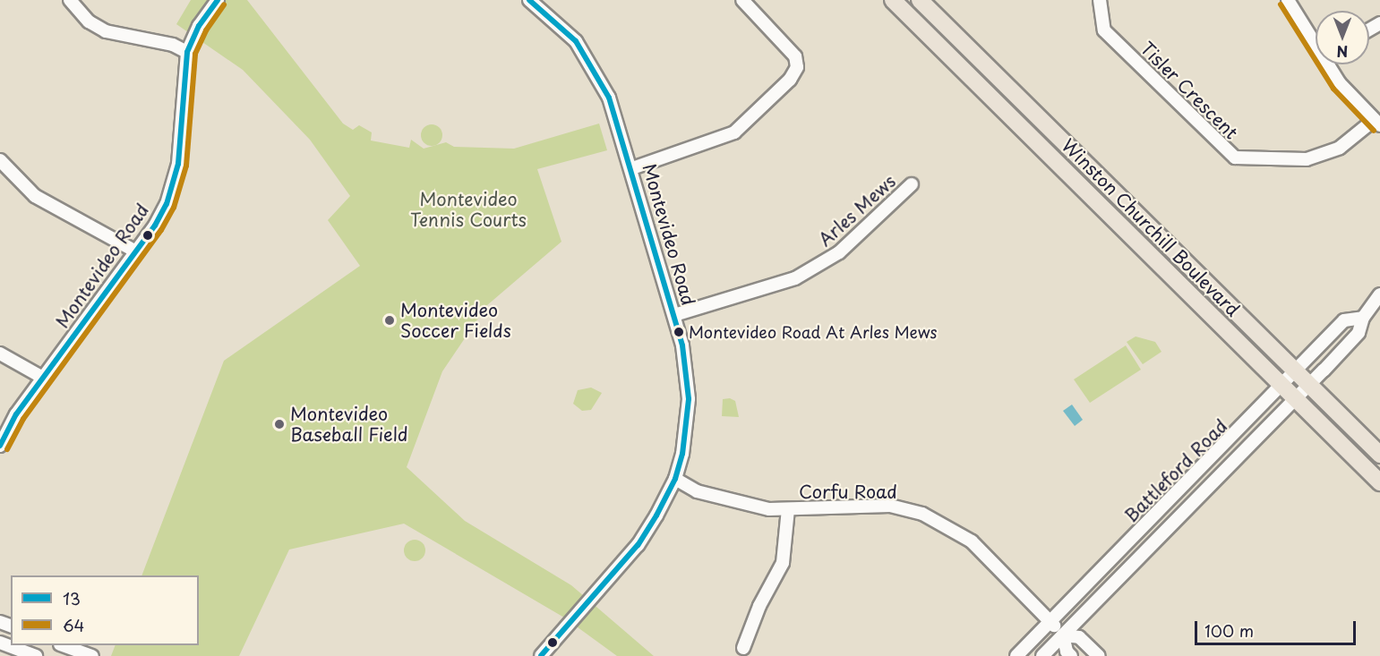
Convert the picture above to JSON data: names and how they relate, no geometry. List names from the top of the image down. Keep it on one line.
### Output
{"streets":{"main road":["Winston Churchill Boulevard"],"street":["Tisler Crescent","Arles Mews","Montevideo Road","Battleford Road","Corfu Road"]},"crossings":[["Arles Mews","Montevideo Road"],["Winston Churchill Boulevard","Battleford Road"],["Montevideo Road","Corfu Road"],["Battleford Road","Corfu Road"]],"parks":["Montevideo Tennis Courts"],"places":["Montevideo Soccer Fields","Montevideo Road At Arles Mews","Montevideo Baseball Field"],"lines":["transit line 13","transit line 64"],"legend":["13","64"],"scale_bar":"100 m","north":"bottom"}
